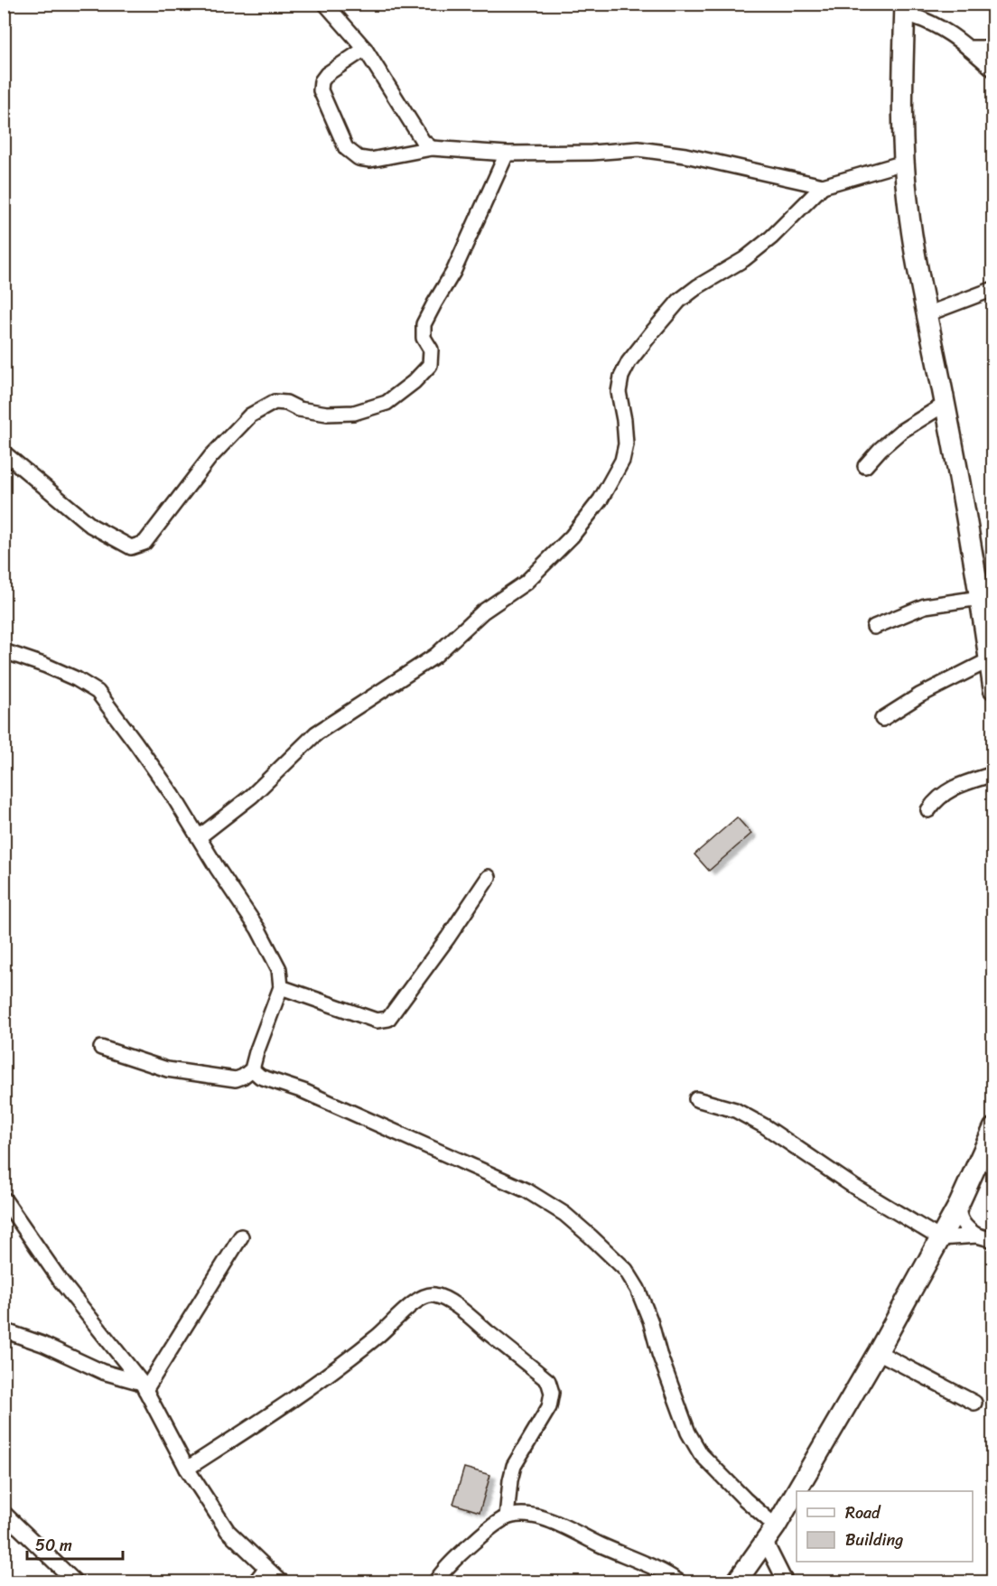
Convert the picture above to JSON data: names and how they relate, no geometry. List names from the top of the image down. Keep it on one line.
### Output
{"legend":["Road","Building"],"scale_bar":"50 m"}
